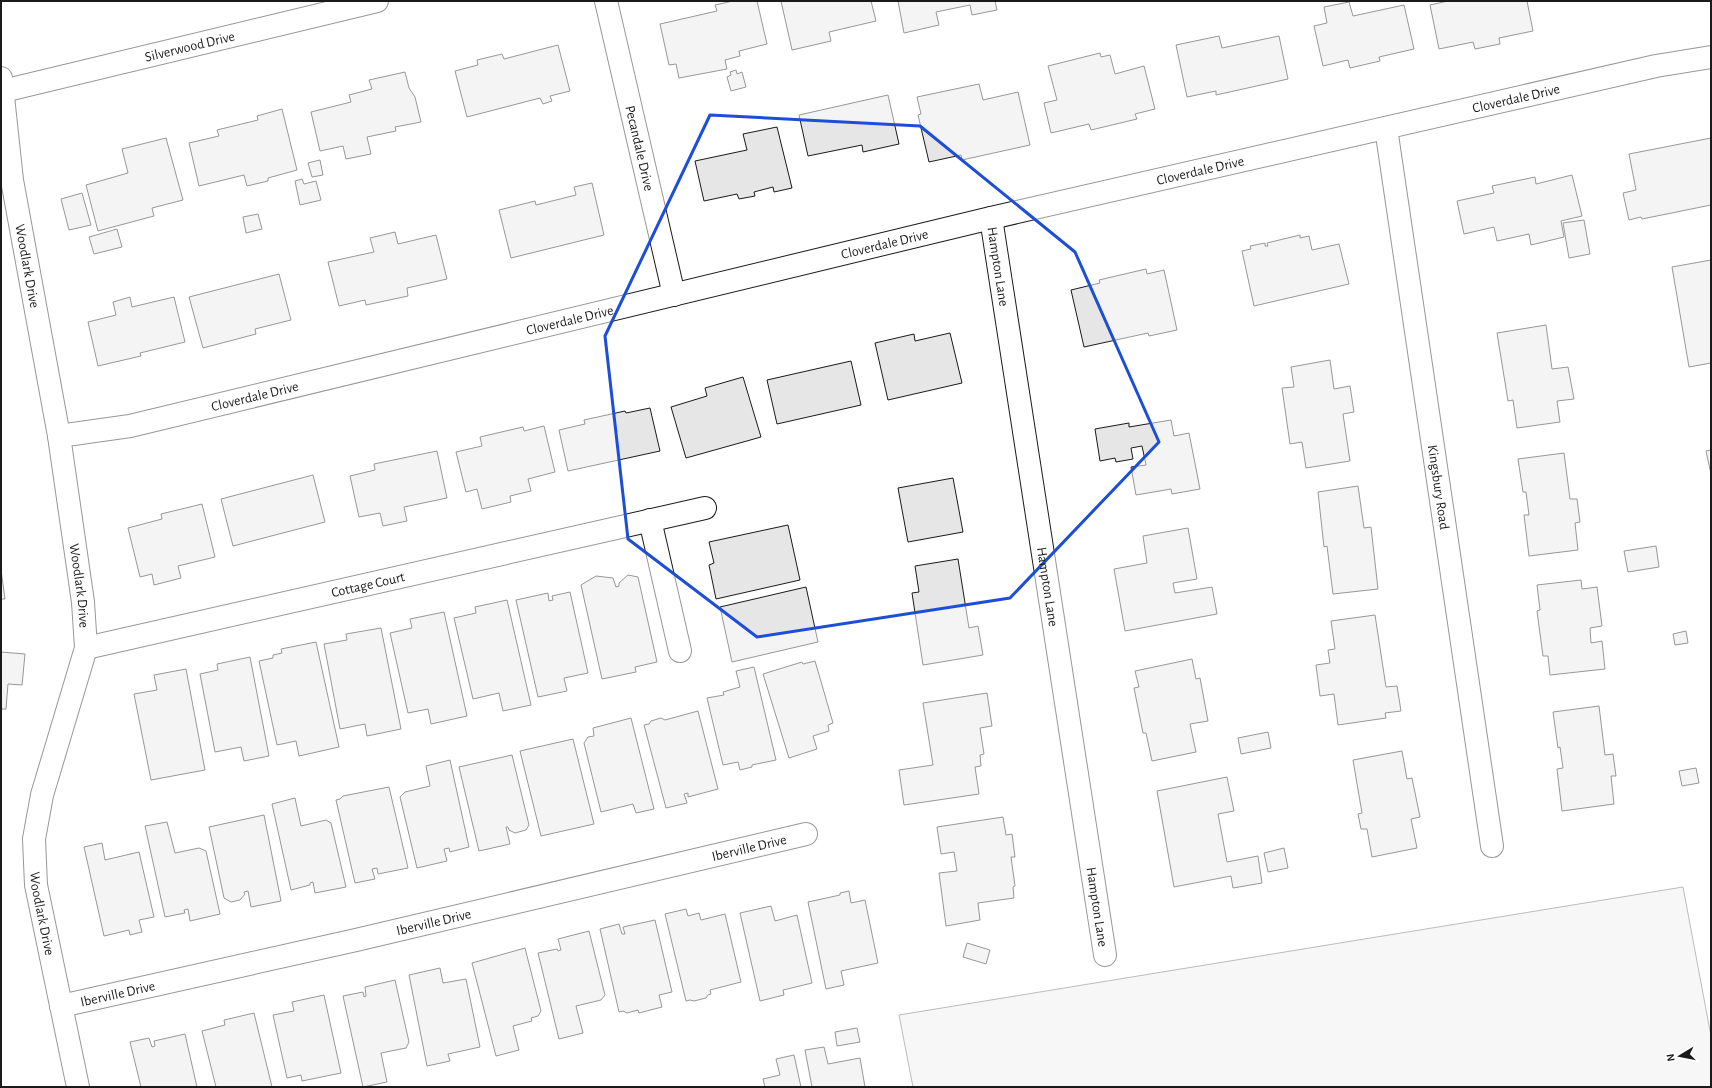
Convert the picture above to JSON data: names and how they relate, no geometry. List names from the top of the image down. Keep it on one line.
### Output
{"streets":{"street":["Silverwood Drive","Cloverdale Drive","Pecandale Drive","Woodlark Drive","Hampton Lane","Kingsbury Road","Cottage Court","Iberville Drive"]},"crossings":[["Silverwood Drive","Woodlark Drive"],["Cloverdale Drive","Pecandale Drive"],["Cloverdale Drive","Woodlark Drive"],["Cloverdale Drive","Hampton Lane"],["Cloverdale Drive","Kingsbury Road"],["Woodlark Drive","Cottage Court"],["Woodlark Drive","Iberville Drive"]],"north":"left"}
